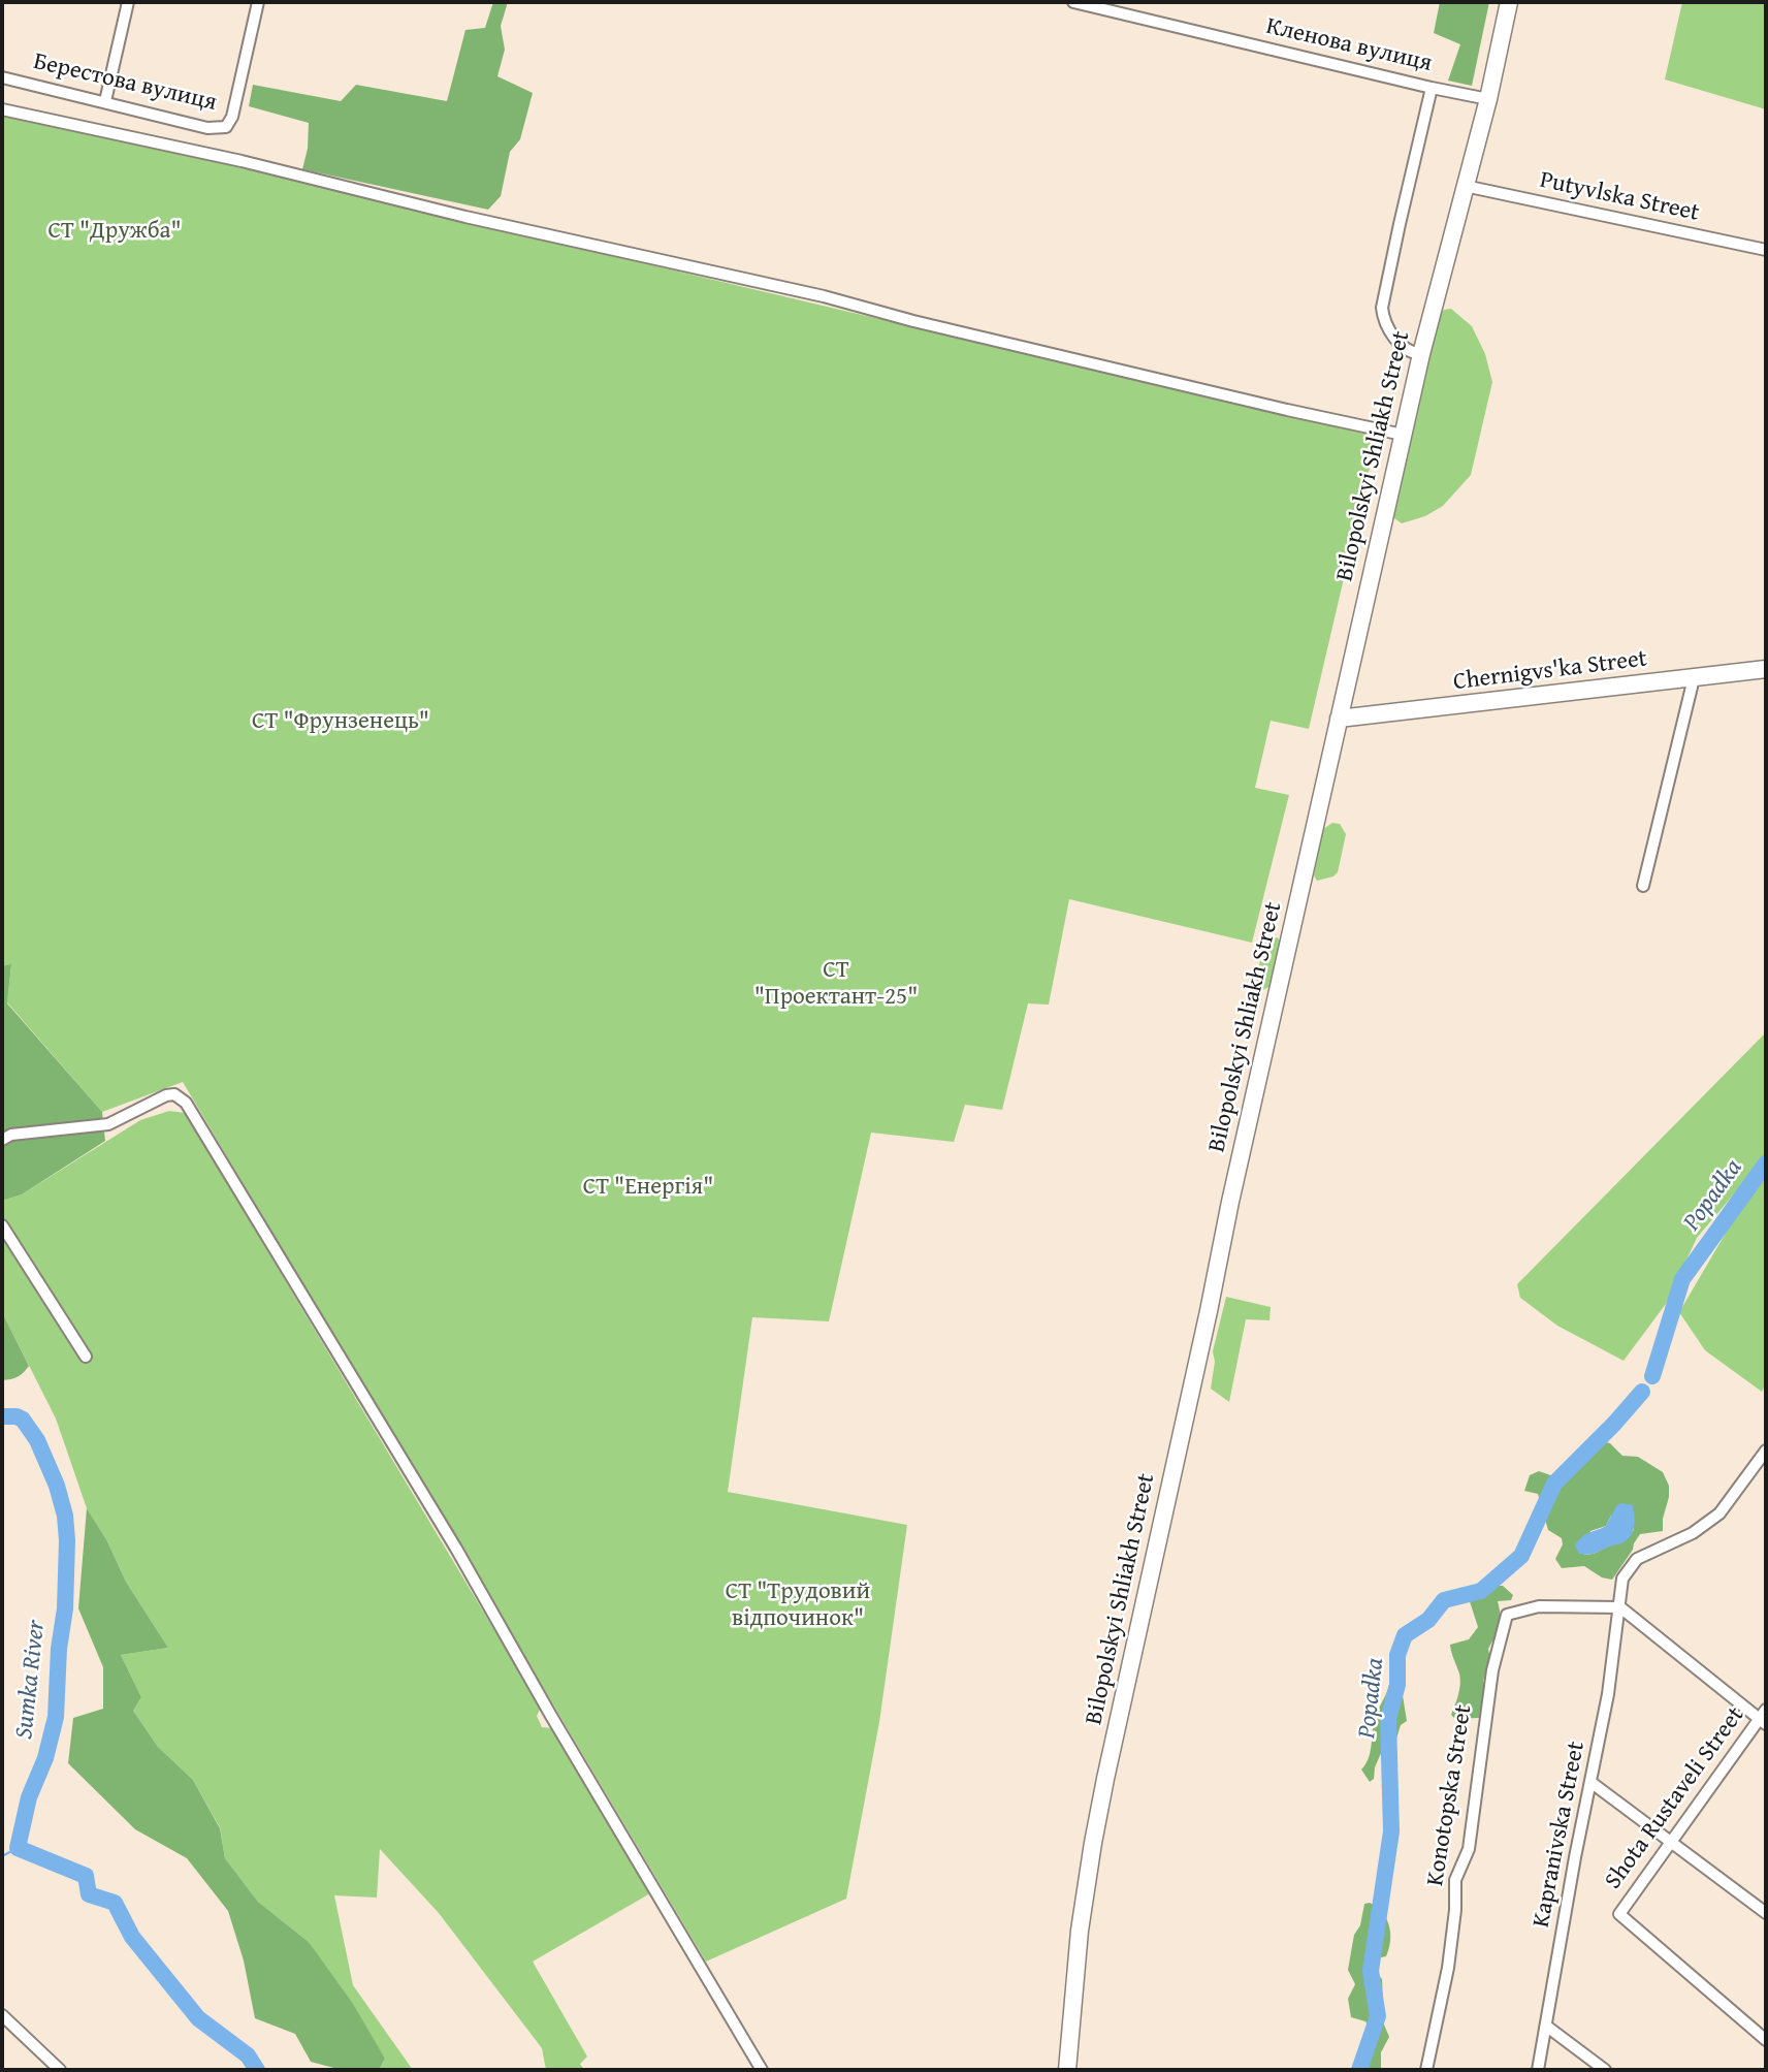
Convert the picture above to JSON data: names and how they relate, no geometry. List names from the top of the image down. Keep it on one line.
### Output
{"streets":{"main road":["Bilopolskyi Shliakh Street","Chernigvs'ka Street"],"street":["Кленова вулиця","Берестова вулиця","Putyvlska Street","Konotopska Street","Shota Rustaveli Street","Kapranivska Street"]},"crossings":[["Кленова вулиця","Bilopolskyi Shliakh Street"],["Putyvlska Street","Bilopolskyi Shliakh Street"],["Bilopolskyi Shliakh Street","Chernigvs'ka Street"],["Konotopska Street","Kapranivska Street"]],"water":["Popadka","Sumka River"],"parks":["СТ \"Дружба\"","СТ \"Фрунзенець\"","СТ \"Проектант-25\"","СТ \"Енергія\"","СТ \"Трудовий відпочинок\""]}
